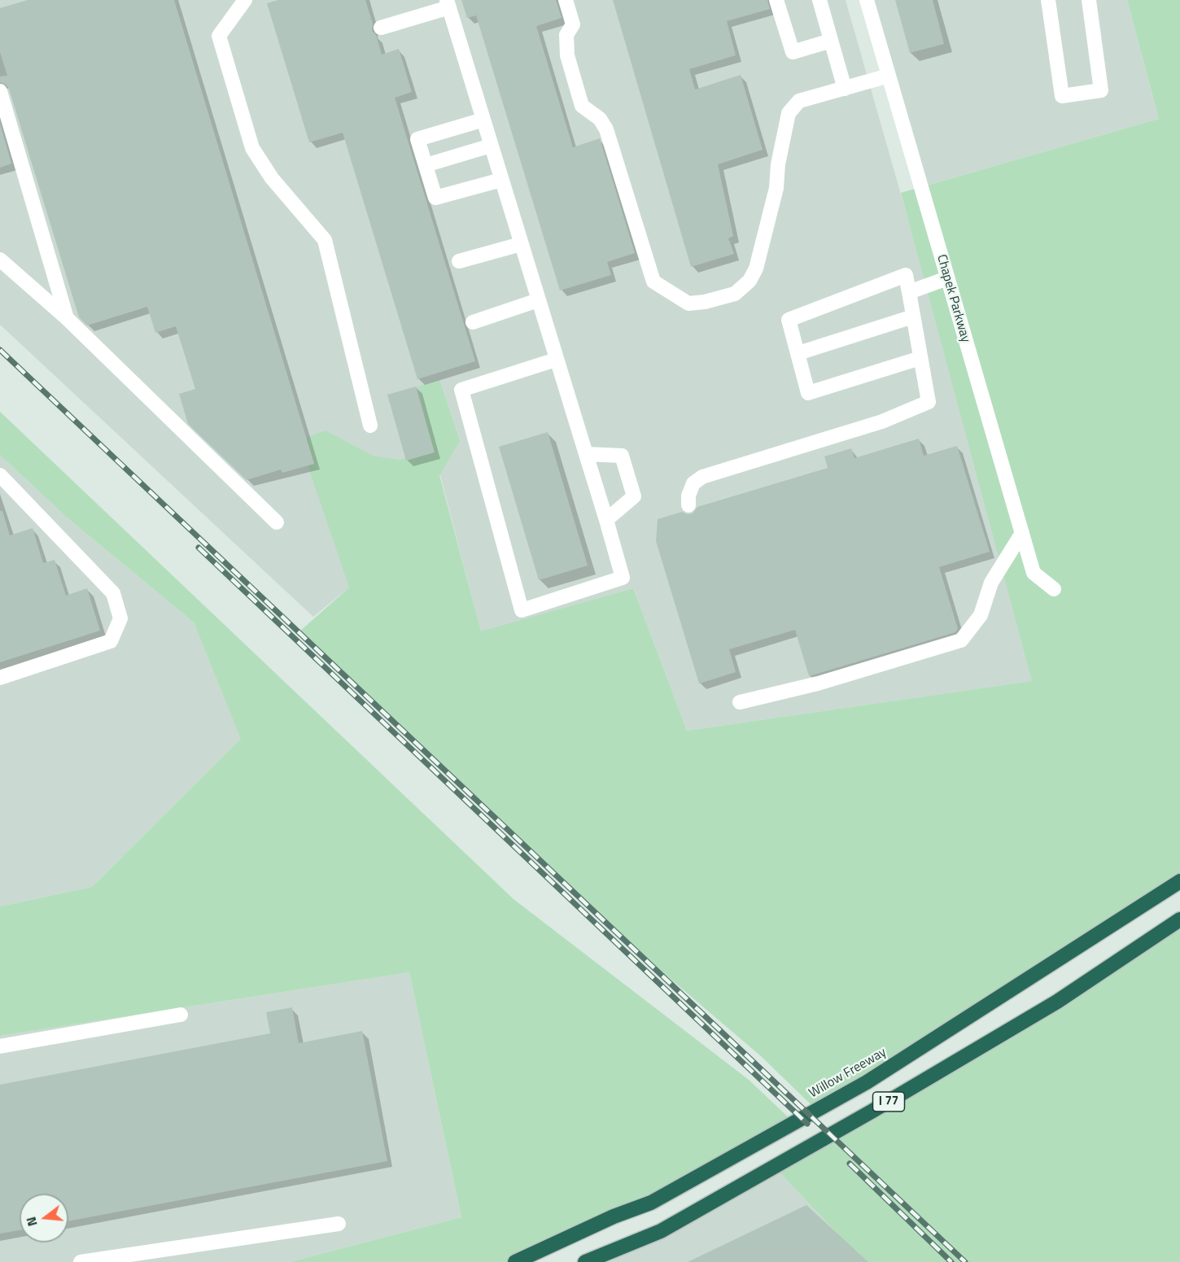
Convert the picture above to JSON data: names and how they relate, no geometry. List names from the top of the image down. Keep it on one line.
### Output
{"streets":{"highway":["Willow Freeway","I 77"],"street":["Chapek Parkway"]},"north":"left"}
